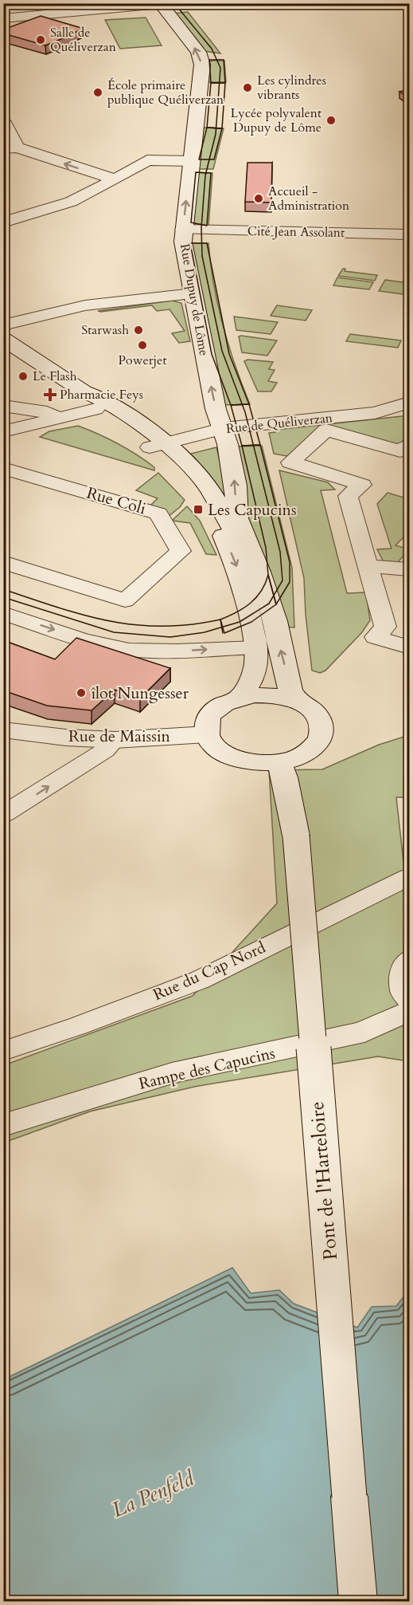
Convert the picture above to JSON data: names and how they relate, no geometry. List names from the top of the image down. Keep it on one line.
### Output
{"streets":{"main road":["Rue Dupuy de Lôme","Rue de Maissin","Rampe des Capucins","Pont de l'Harteloire"],"street":["Cité Jean Assolant","Rue de Quéliverzan","Rue Coli","Rue du Cap Nord"]},"crossings":[["Cité Jean Assolant","Rue Dupuy de Lôme"],["Rue Dupuy de Lôme","Rue de Quéliverzan"],["Rue Dupuy de Lôme","Rue de Maissin"],["Rue Dupuy de Lôme","Pont de l'Harteloire"],["Rue de Maissin","Pont de l'Harteloire"]],"water":["La Penfeld"],"places":{"other":["Salle de Quéliverzan","Les cylindres vibrants","École primaire publique Quéliverzan","Lycée polyvalent Dupuy de Lôme","Accueil - Administration","Starwash","Powerjet","Le Flash","îlot Nungesser"],"health":["Pharmacie Feys"],"transit":["Les Capucins"]}}
